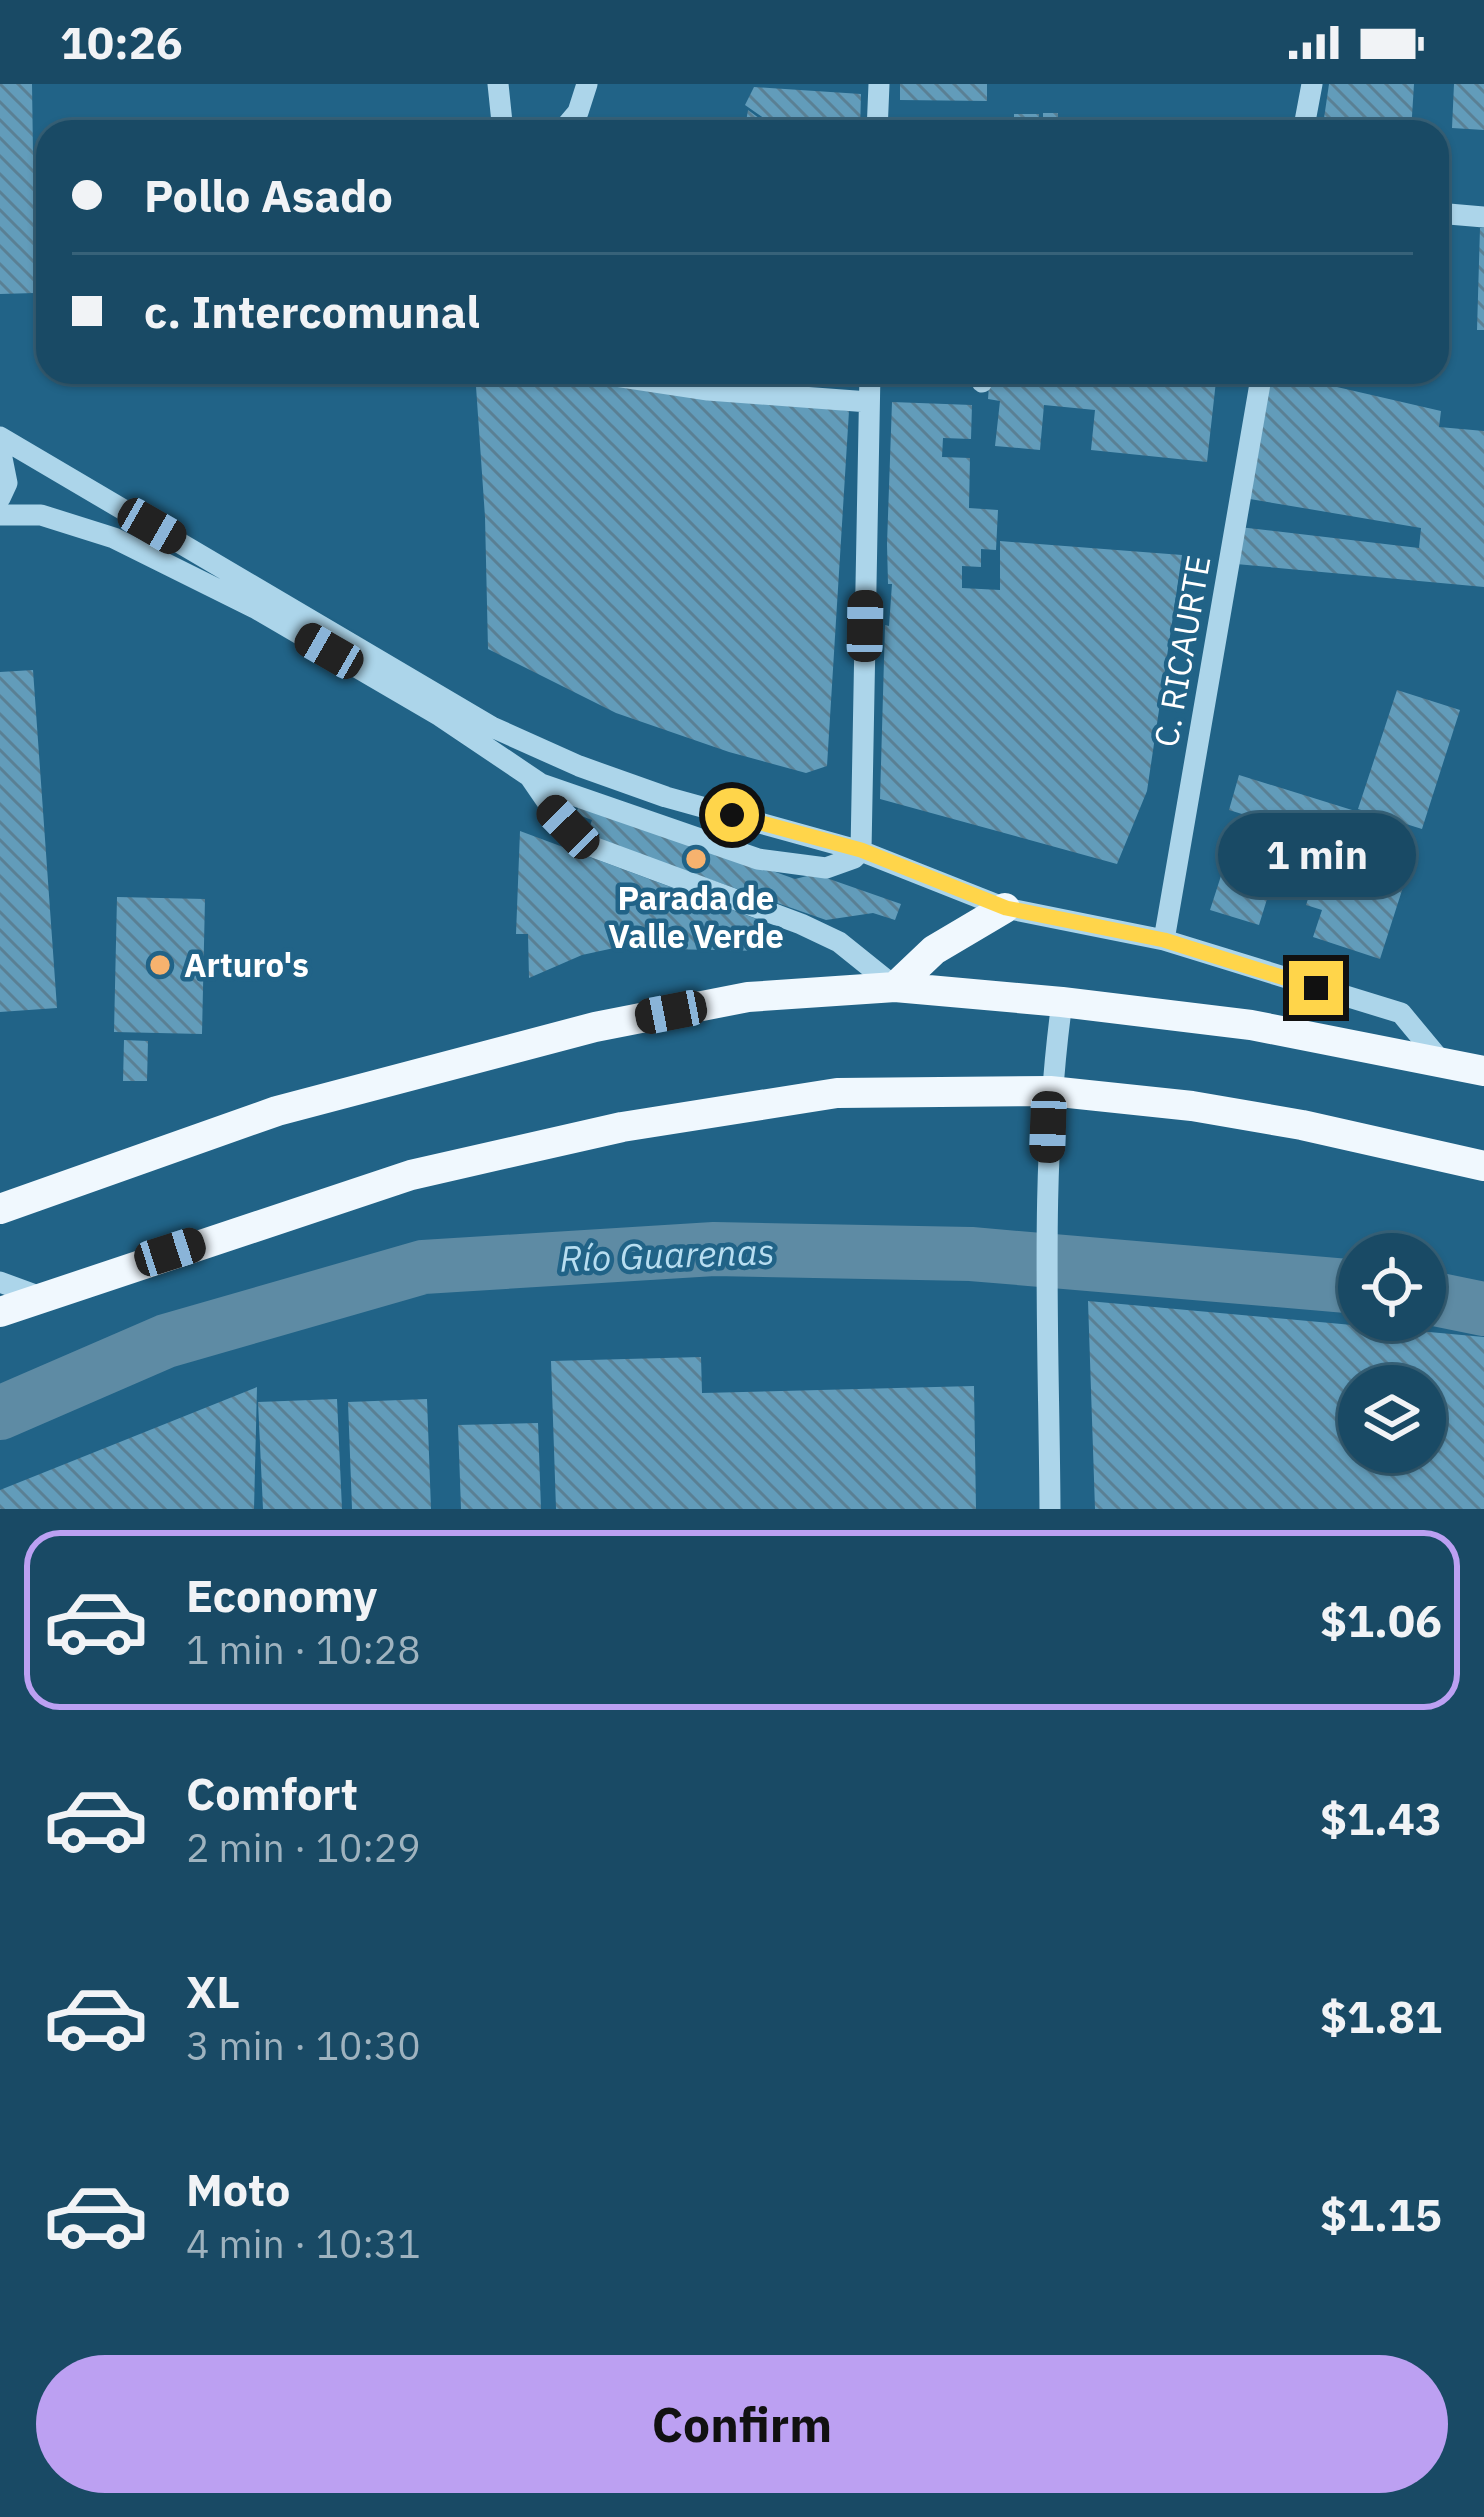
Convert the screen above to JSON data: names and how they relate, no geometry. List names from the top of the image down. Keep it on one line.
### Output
{"streets":{"street":["C. RICAURTE"]},"water":["Río Guarenas"],"places":["Parada de Valle Verde","Arturo's"],"page":{"status":"10:26","banner":["Pollo Asado","c. Intercomunal"],"bubble":"1 min","list":[{"name":"Economy","note":"1 min · 10:28","value":"$1.06"},{"name":"Comfort","note":"2 min · 10:29","value":"$1.43"},{"name":"XL","note":"3 min · 10:30","value":"$1.81"},{"name":"Moto","note":"4 min · 10:31","value":"$1.15"}],"buttons":"Confirm"}}
